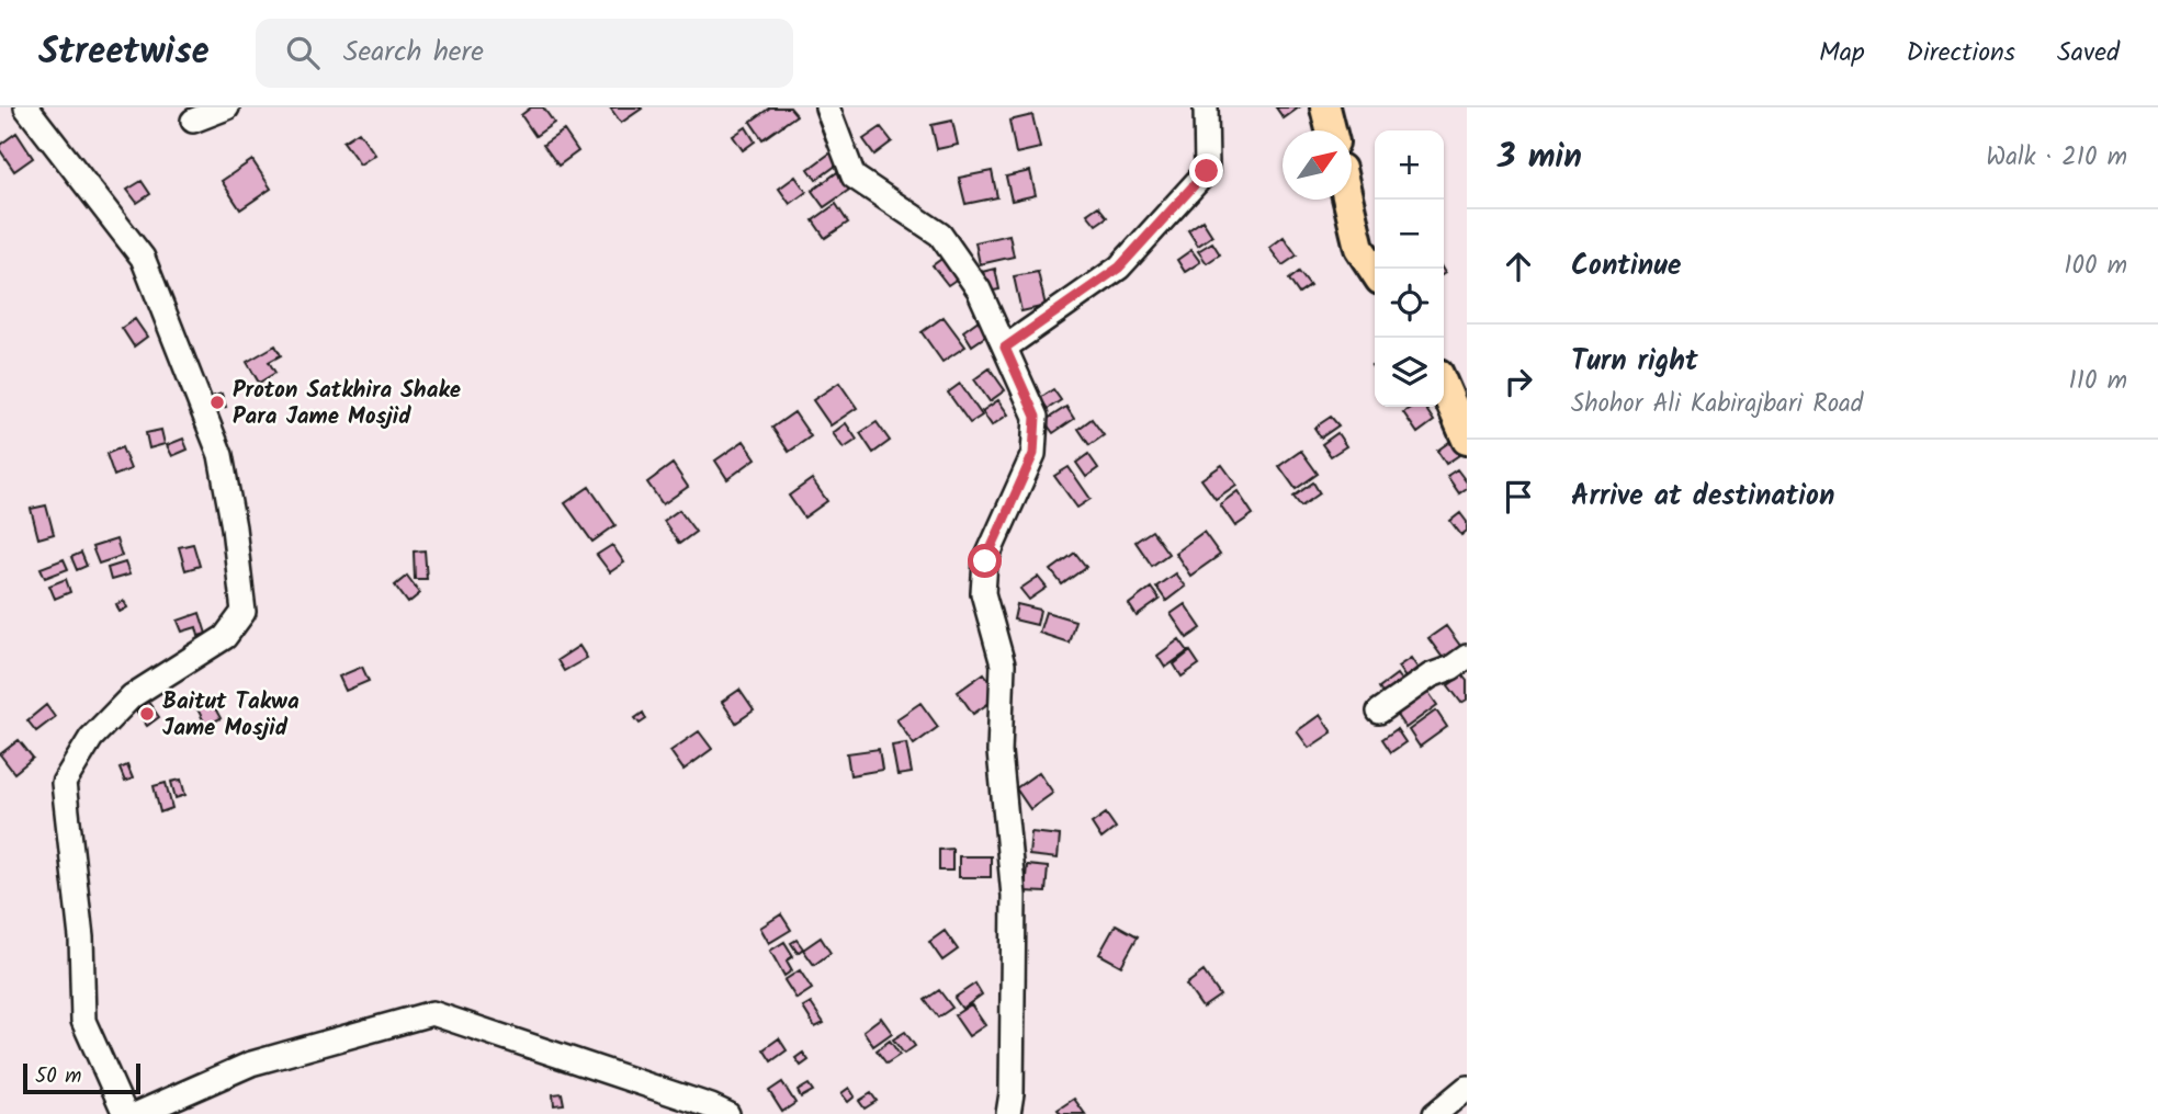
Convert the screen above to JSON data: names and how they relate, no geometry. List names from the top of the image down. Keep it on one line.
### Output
{"places":["Proton Satkhira Shake Para Jame Mosjid","Baitut Takwa Jame Mosjid"],"scale_bar":"50 m","north":"top right","page":{"header":"Streetwise","search":"Search here","nav":["Map","Directions","Saved"],"heading":["3 min","Walk · 210 m"],"map_buttons":["+","−"],"list":[["Continue","100 m"],["Turn right","Shohor Ali Kabirajbari Road","110 m"],"Arrive at destination"],"scale":"50 m"}}
